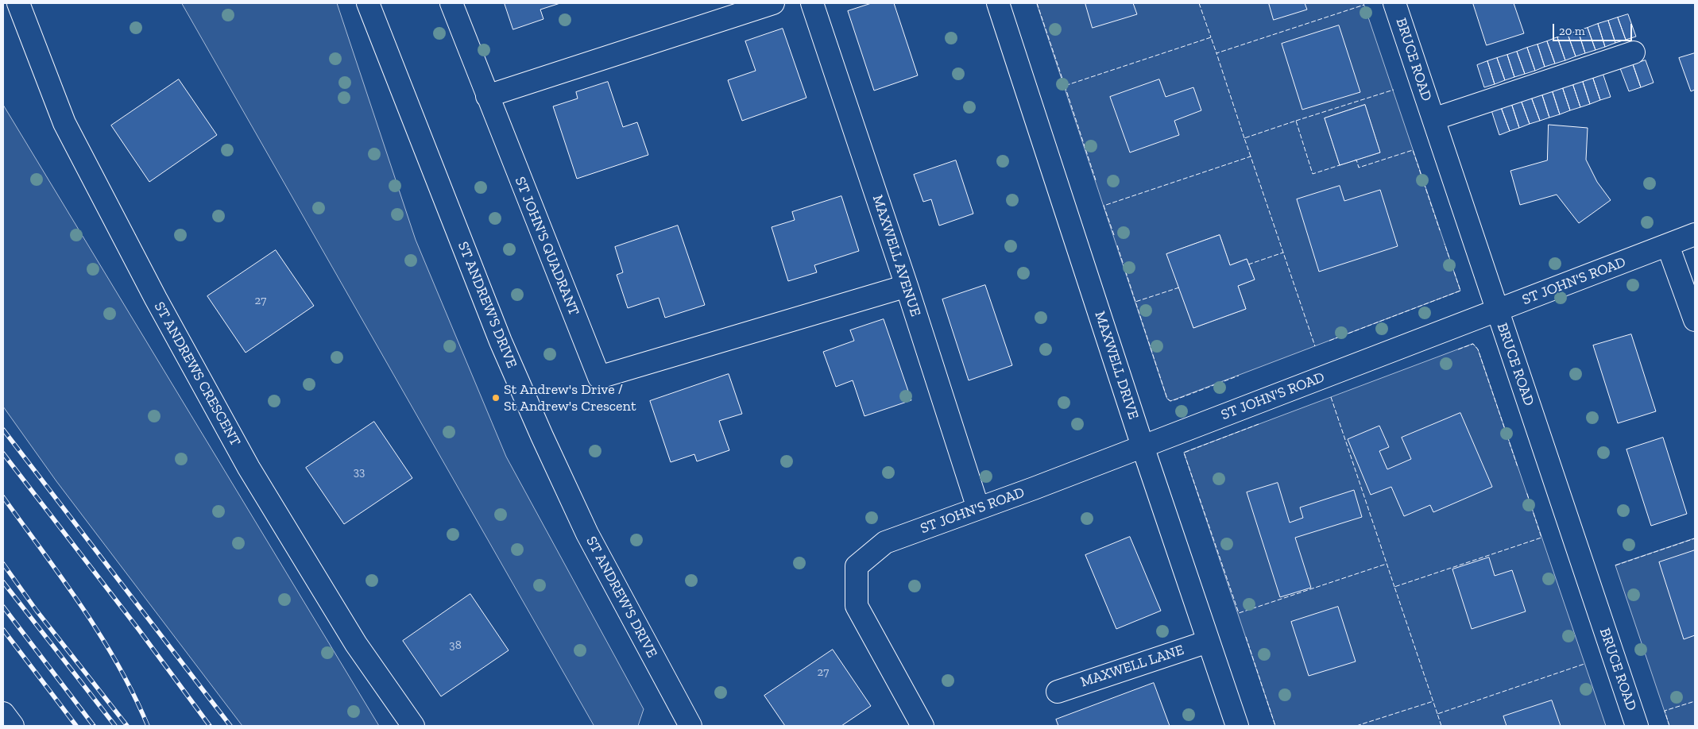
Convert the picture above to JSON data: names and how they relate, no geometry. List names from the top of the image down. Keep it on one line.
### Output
{"streets":{"street":["BRUCE ROAD","ST JOHN'S QUADRANT","MAXWELL AVENUE","ST JOHN'S ROAD","ST ANDREW'S DRIVE","MAXWELL DRIVE","ST ANDREWS CRESCENT","MAXWELL LANE"]},"crossings":[["BRUCE ROAD","ST JOHN'S ROAD"],["ST JOHN'S QUADRANT","MAXWELL AVENUE"],["MAXWELL AVENUE","ST JOHN'S ROAD"],["ST JOHN'S ROAD","MAXWELL DRIVE"],["MAXWELL DRIVE","MAXWELL LANE"]],"places":["St Andrew's Drive / St Andrew's Crescent"],"house_numbers":["27","33","38","27"],"scale_bar":"20 m"}
